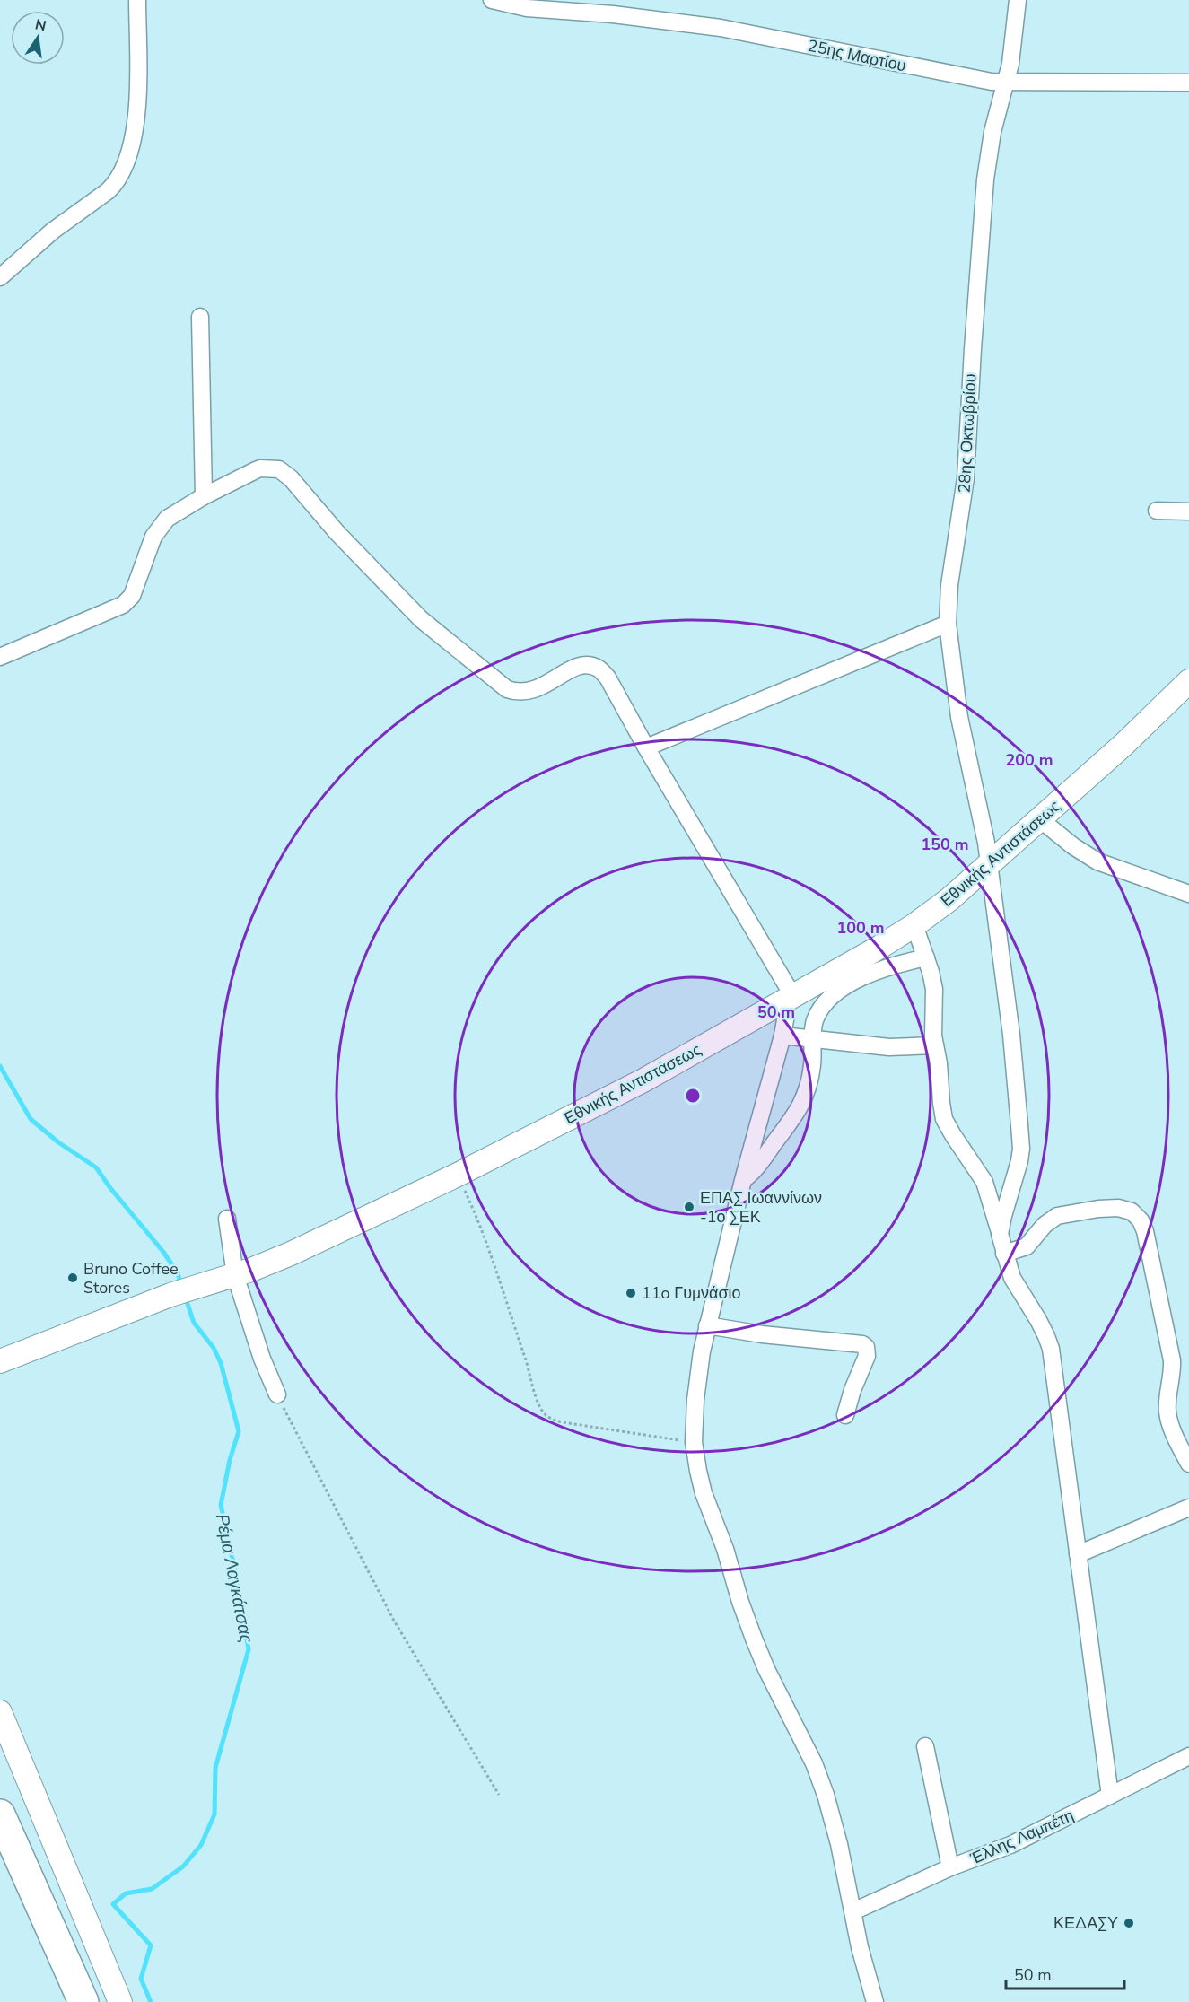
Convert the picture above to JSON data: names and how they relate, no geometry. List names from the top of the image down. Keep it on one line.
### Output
{"streets":{"street":["25ης Μαρτίου","28ης Οκτωβρίου","Εθνικής Αντιστάσεως","Έλλης Λαμπέτη"]},"crossings":[["25ης Μαρτίου","28ης Οκτωβρίου"],["28ης Οκτωβρίου","Εθνικής Αντιστάσεως"]],"water":["Ρέμα Λαγκάτσας"],"places":["ΕΠΑΣ Ιωαννίνων -1ο ΣΕΚ","Bruno Coffee Stores","11o Γυμνάσιο","ΚΕΔΑΣΥ"],"scale_bar":"50 m","north":"top","rings":["200 m","150 m","100 m","50 m"]}
